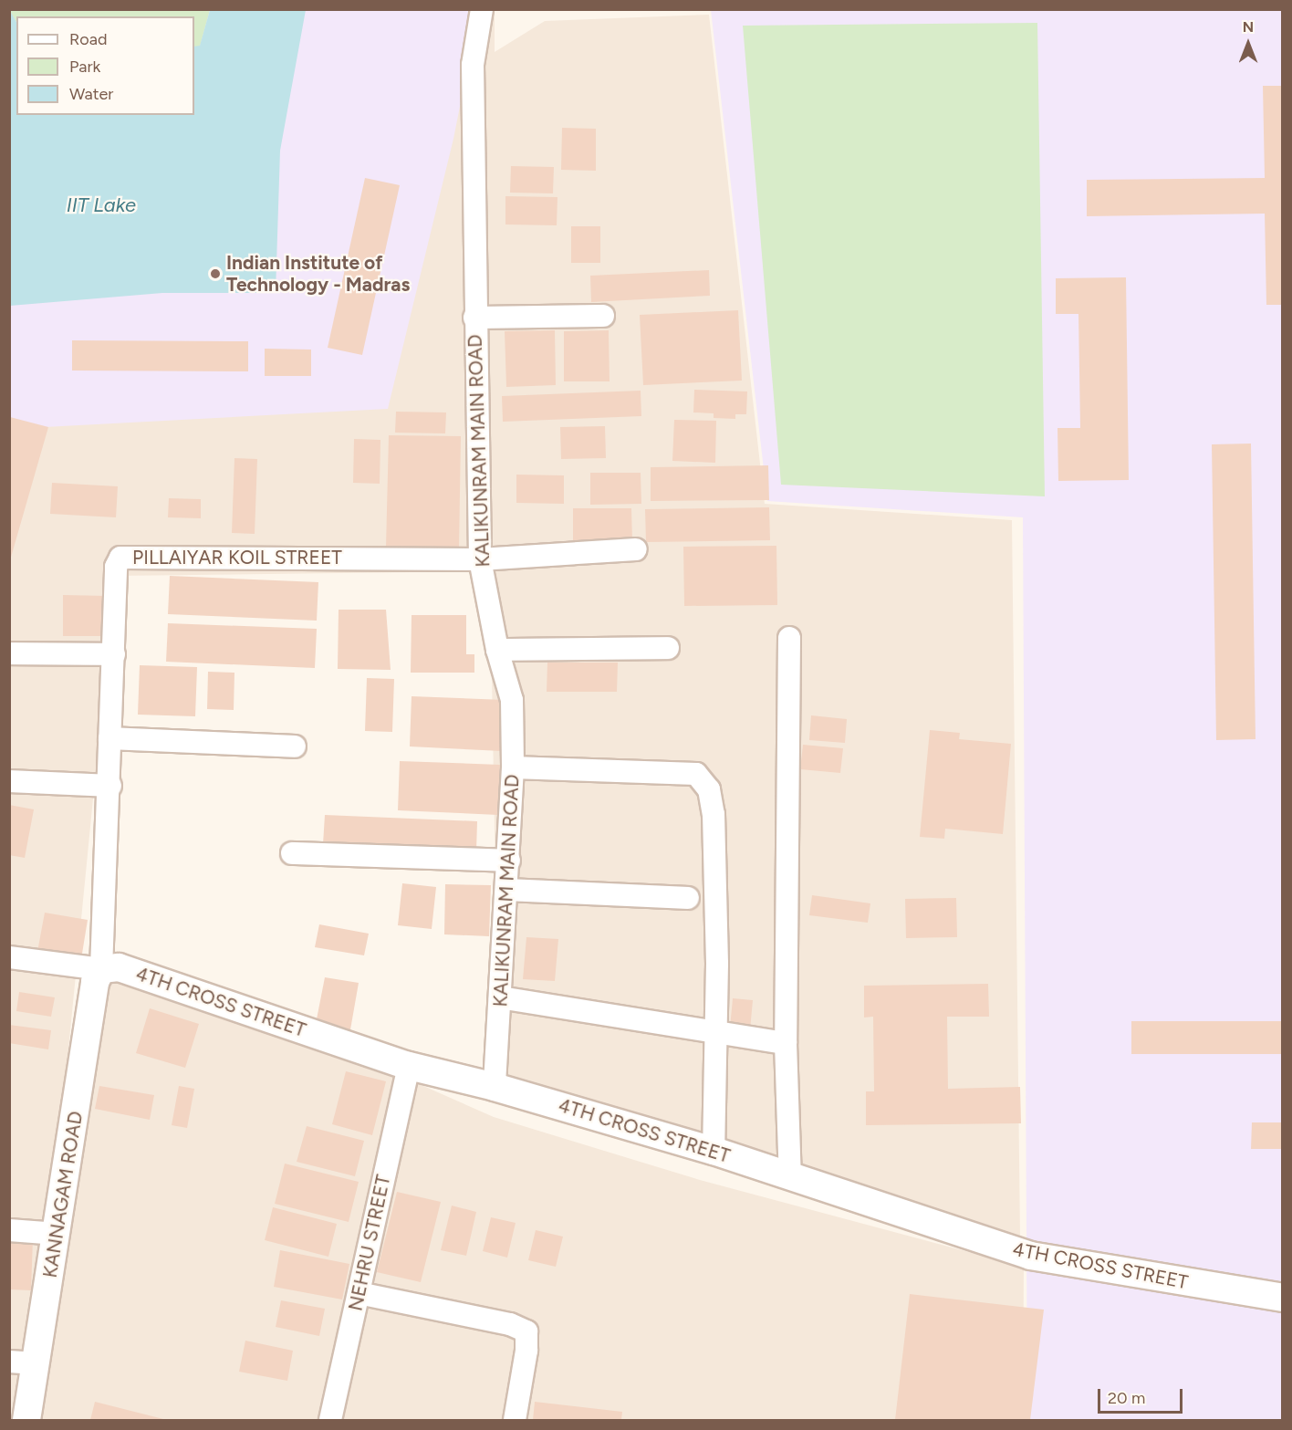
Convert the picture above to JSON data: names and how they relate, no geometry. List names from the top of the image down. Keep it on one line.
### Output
{"streets":{"street":["KALIKUNRAM MAIN ROAD","PILLAIYAR KOIL STREET","4TH CROSS STREET","KANNAGAM ROAD","NEHRU STREET"]},"crossings":[["KALIKUNRAM MAIN ROAD","PILLAIYAR KOIL STREET"],["KALIKUNRAM MAIN ROAD","4TH CROSS STREET"],["PILLAIYAR KOIL STREET","4TH CROSS STREET"],["PILLAIYAR KOIL STREET","KANNAGAM ROAD"],["4TH CROSS STREET","KANNAGAM ROAD"],["4TH CROSS STREET","NEHRU STREET"]],"water":["IIT Lake"],"places":["Indian Institute of Technology - Madras"],"legend":["Road","Park","Water"],"scale_bar":"20 m","north":"top"}
